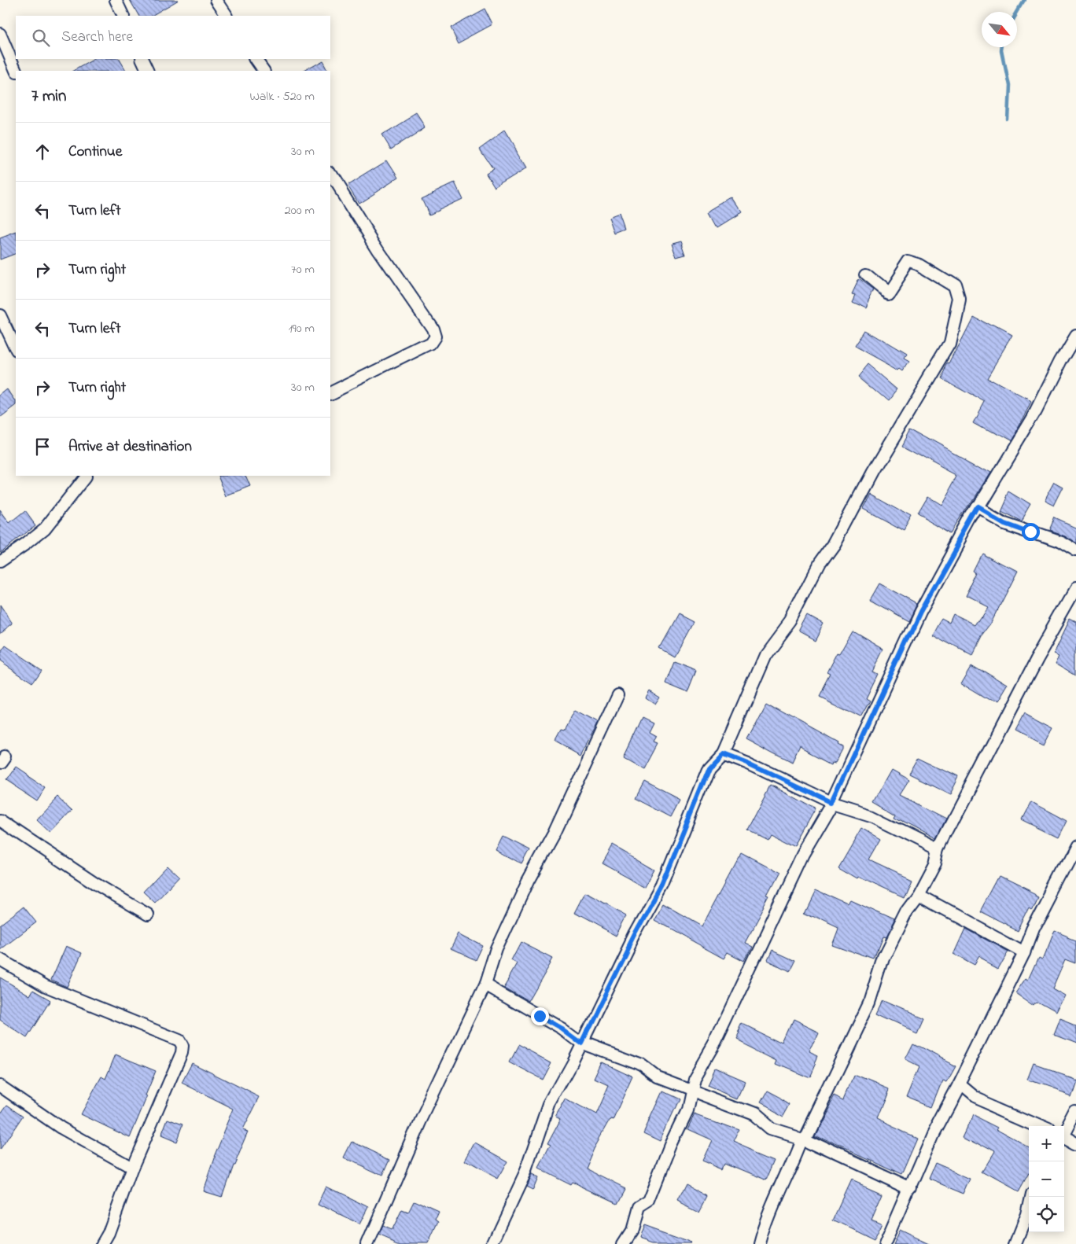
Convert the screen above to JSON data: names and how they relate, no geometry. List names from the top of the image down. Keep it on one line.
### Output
{"north":"bottom right","page":{"search":"Search here","heading":["7 min","Walk · 520 m"],"list":[["Continue","30 m"],["Turn left","200 m"],["Turn right","70 m"],["Turn left","190 m"],["Turn right","30 m"],"Arrive at destination"],"map_buttons":["+","−"]}}
